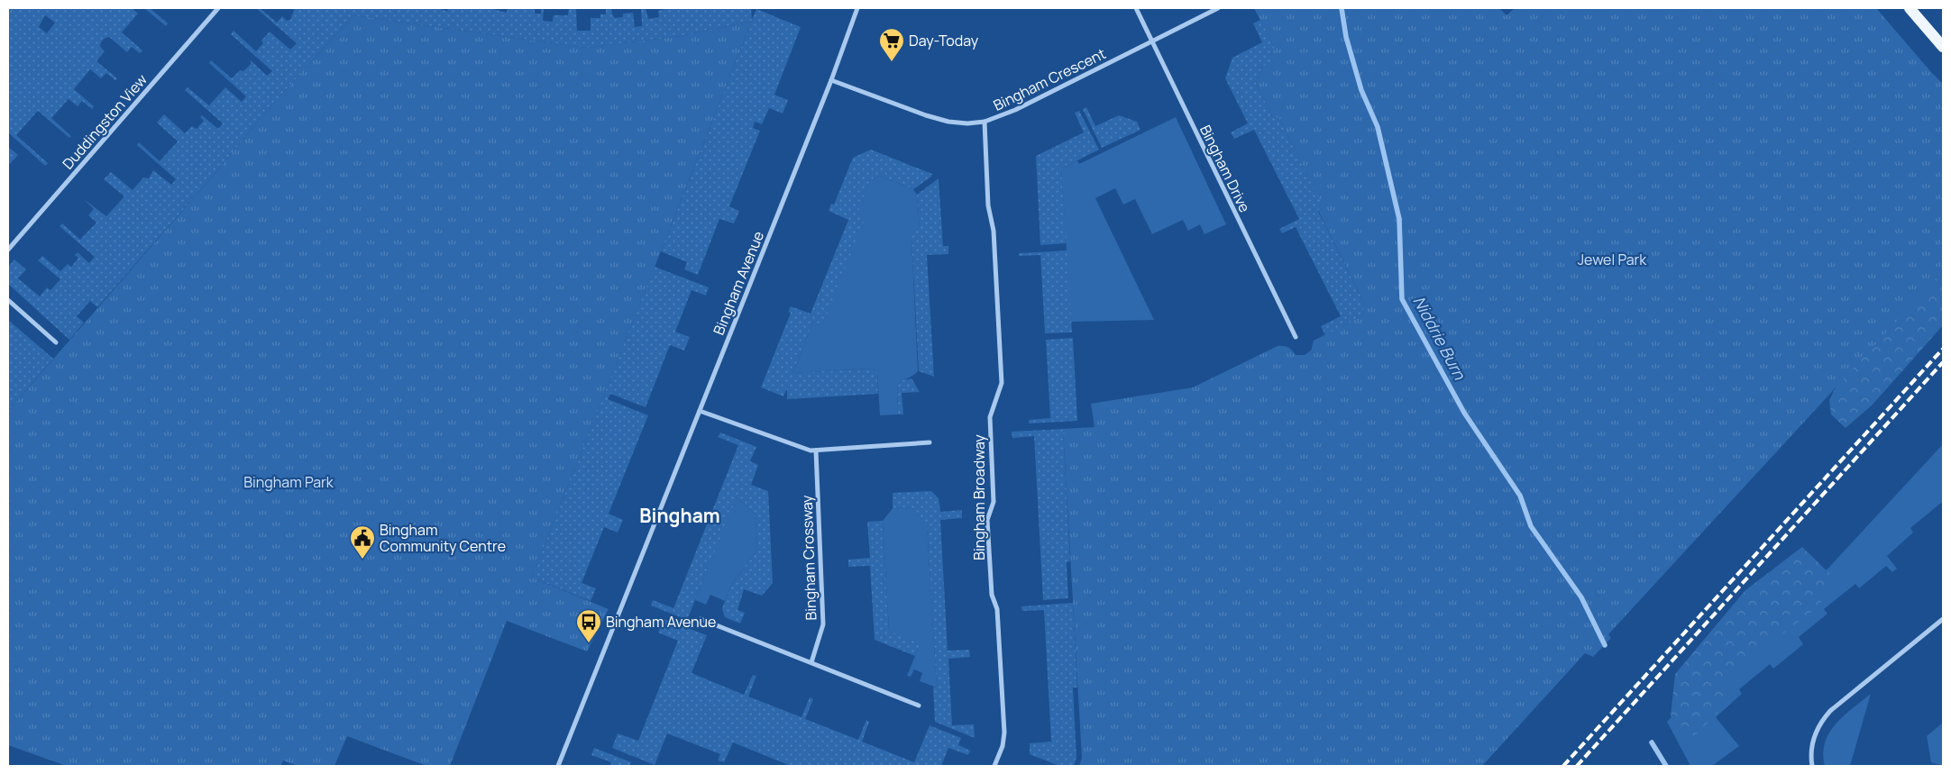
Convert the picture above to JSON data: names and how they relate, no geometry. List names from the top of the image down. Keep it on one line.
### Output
{"streets":{"street":["Bingham Crescent","Duddingston View","Bingham Drive","Bingham Avenue","Bingham Broadway","Bingham Crossway"]},"crossings":[["Bingham Crescent","Bingham Drive"],["Bingham Crescent","Bingham Avenue"],["Bingham Crescent","Bingham Broadway"]],"districts":["Bingham"],"water":["Niddrie Burn"],"parks":["Jewel Park","Bingham Park"],"places":{"supermarket":["Day-Today"],"public building":["Bingham Community Centre"],"bus stop":["Bingham Avenue"]}}
